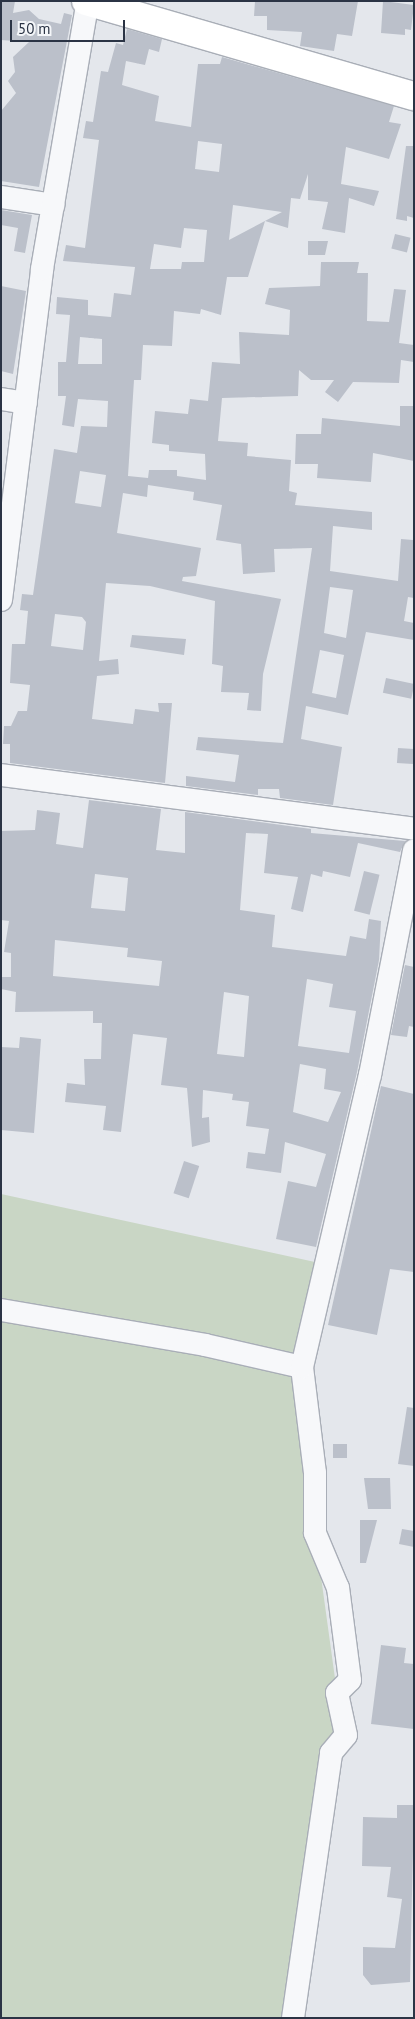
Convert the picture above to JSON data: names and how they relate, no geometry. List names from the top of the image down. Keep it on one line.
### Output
{"scale_bar":"50 m"}
